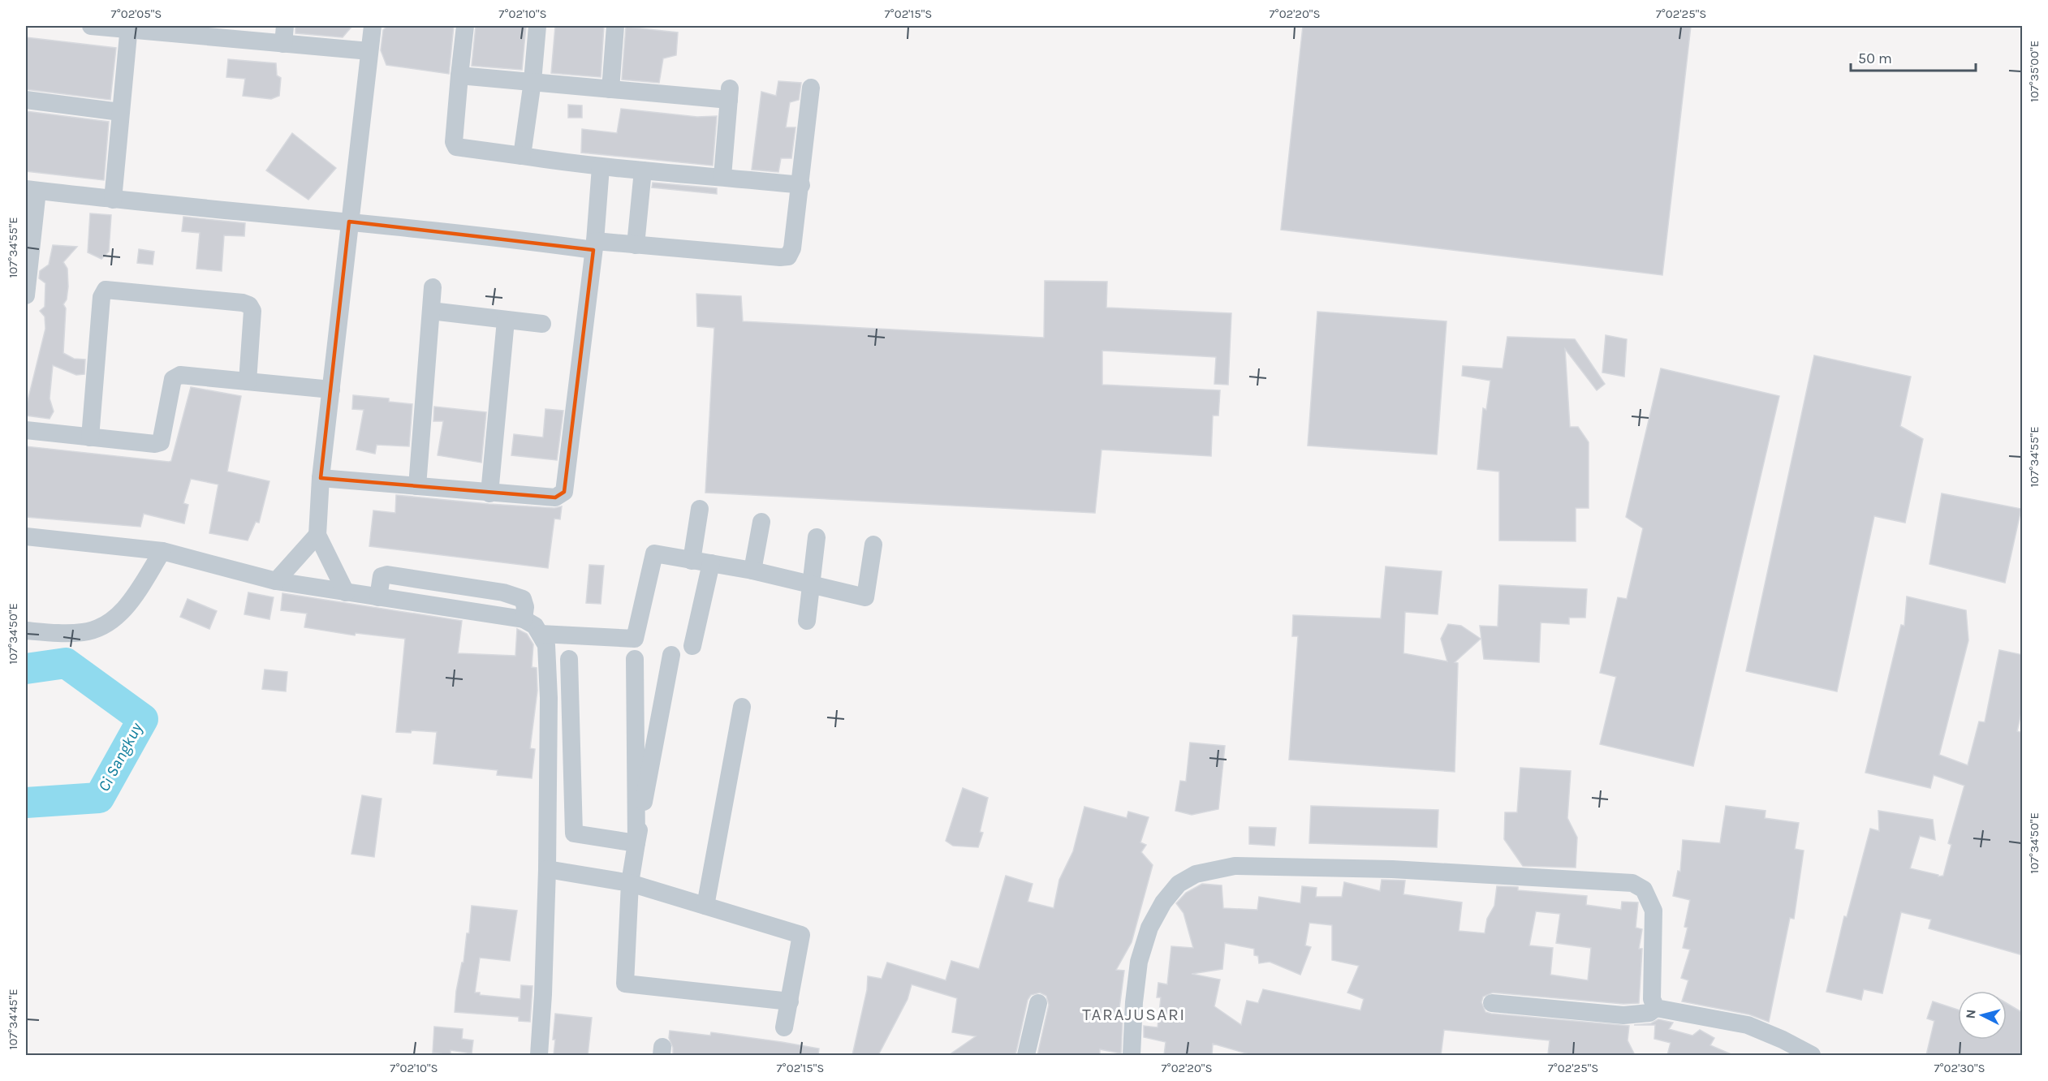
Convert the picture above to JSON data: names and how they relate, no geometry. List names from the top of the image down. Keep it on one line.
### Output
{"districts":["TARAJUSARI"],"water":["Ci Sangkuy"],"scale_bar":"50 m","north":"left","coordinates":["7°02'05\"S","7°02'10\"S","7°02'15\"S","7°02'20\"S","7°02'25\"S","107°35'00\"E","107°34'55\"E","107°34'50\"E","107°34'45\"E","7°02'30\"S"]}
